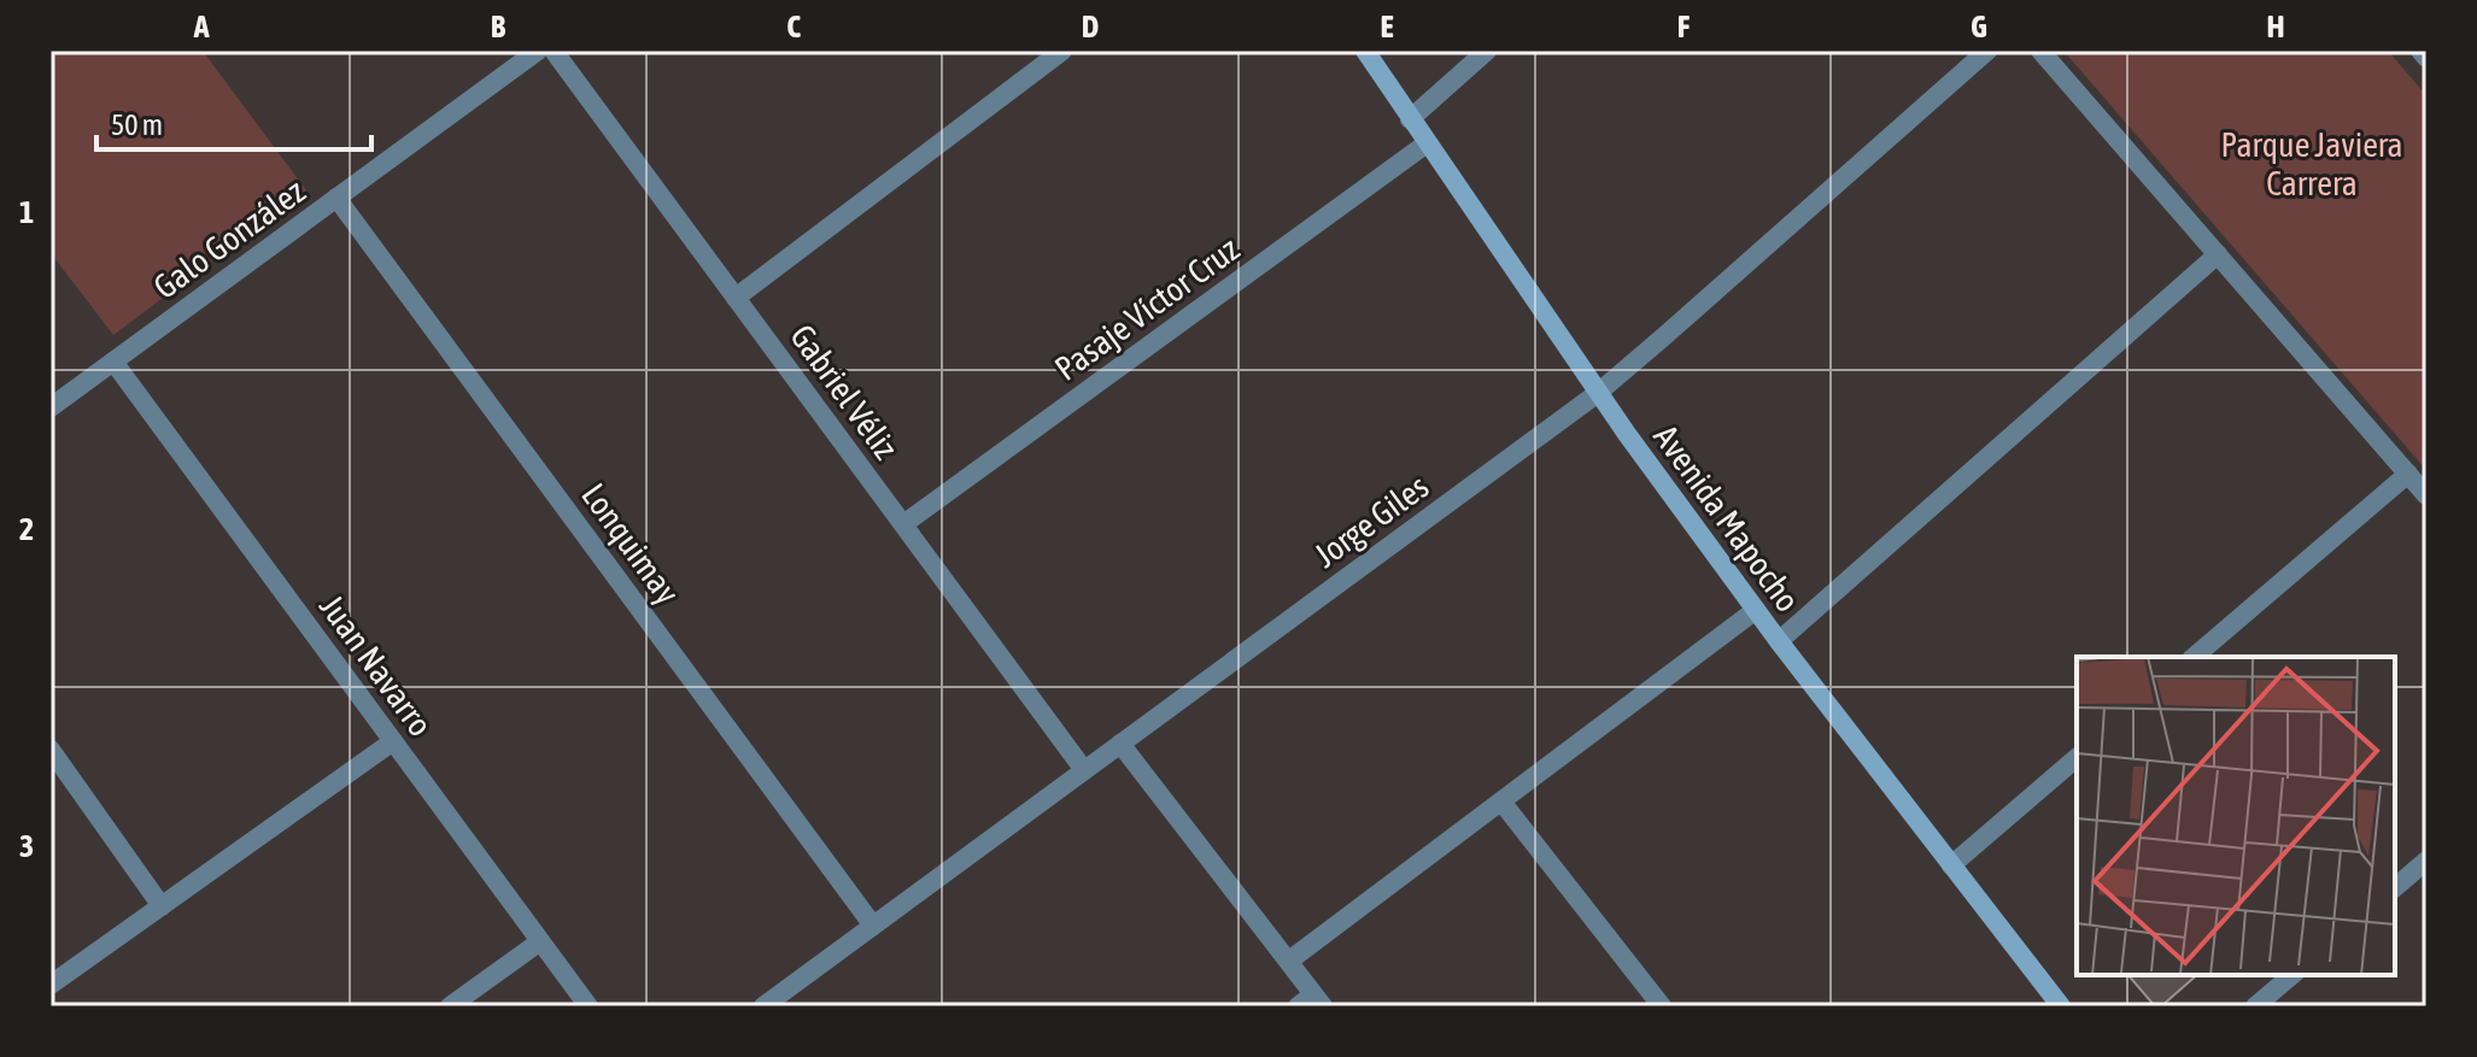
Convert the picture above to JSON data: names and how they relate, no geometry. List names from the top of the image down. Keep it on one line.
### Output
{"streets":{"main road":["Avenida Mapocho"],"street":["Galo González","Pasaje Víctor Cruz","Gabriel Véliz","Jorge Giles","Lonquimay","Juan Navarro"]},"crossings":[["Galo González","Lonquimay"],["Galo González","Juan Navarro"],["Pasaje Víctor Cruz","Gabriel Véliz"],["Pasaje Víctor Cruz","Avenida Mapocho"],["Gabriel Véliz","Jorge Giles"],["Avenida Mapocho","Jorge Giles"],["Jorge Giles","Lonquimay"]],"parks":["Parque Javiera Carrera"],"scale_bar":"50 m","grid":{"columns":["A","B","C","D","E","F","G","H"],"rows":["1","2","3"]}}
